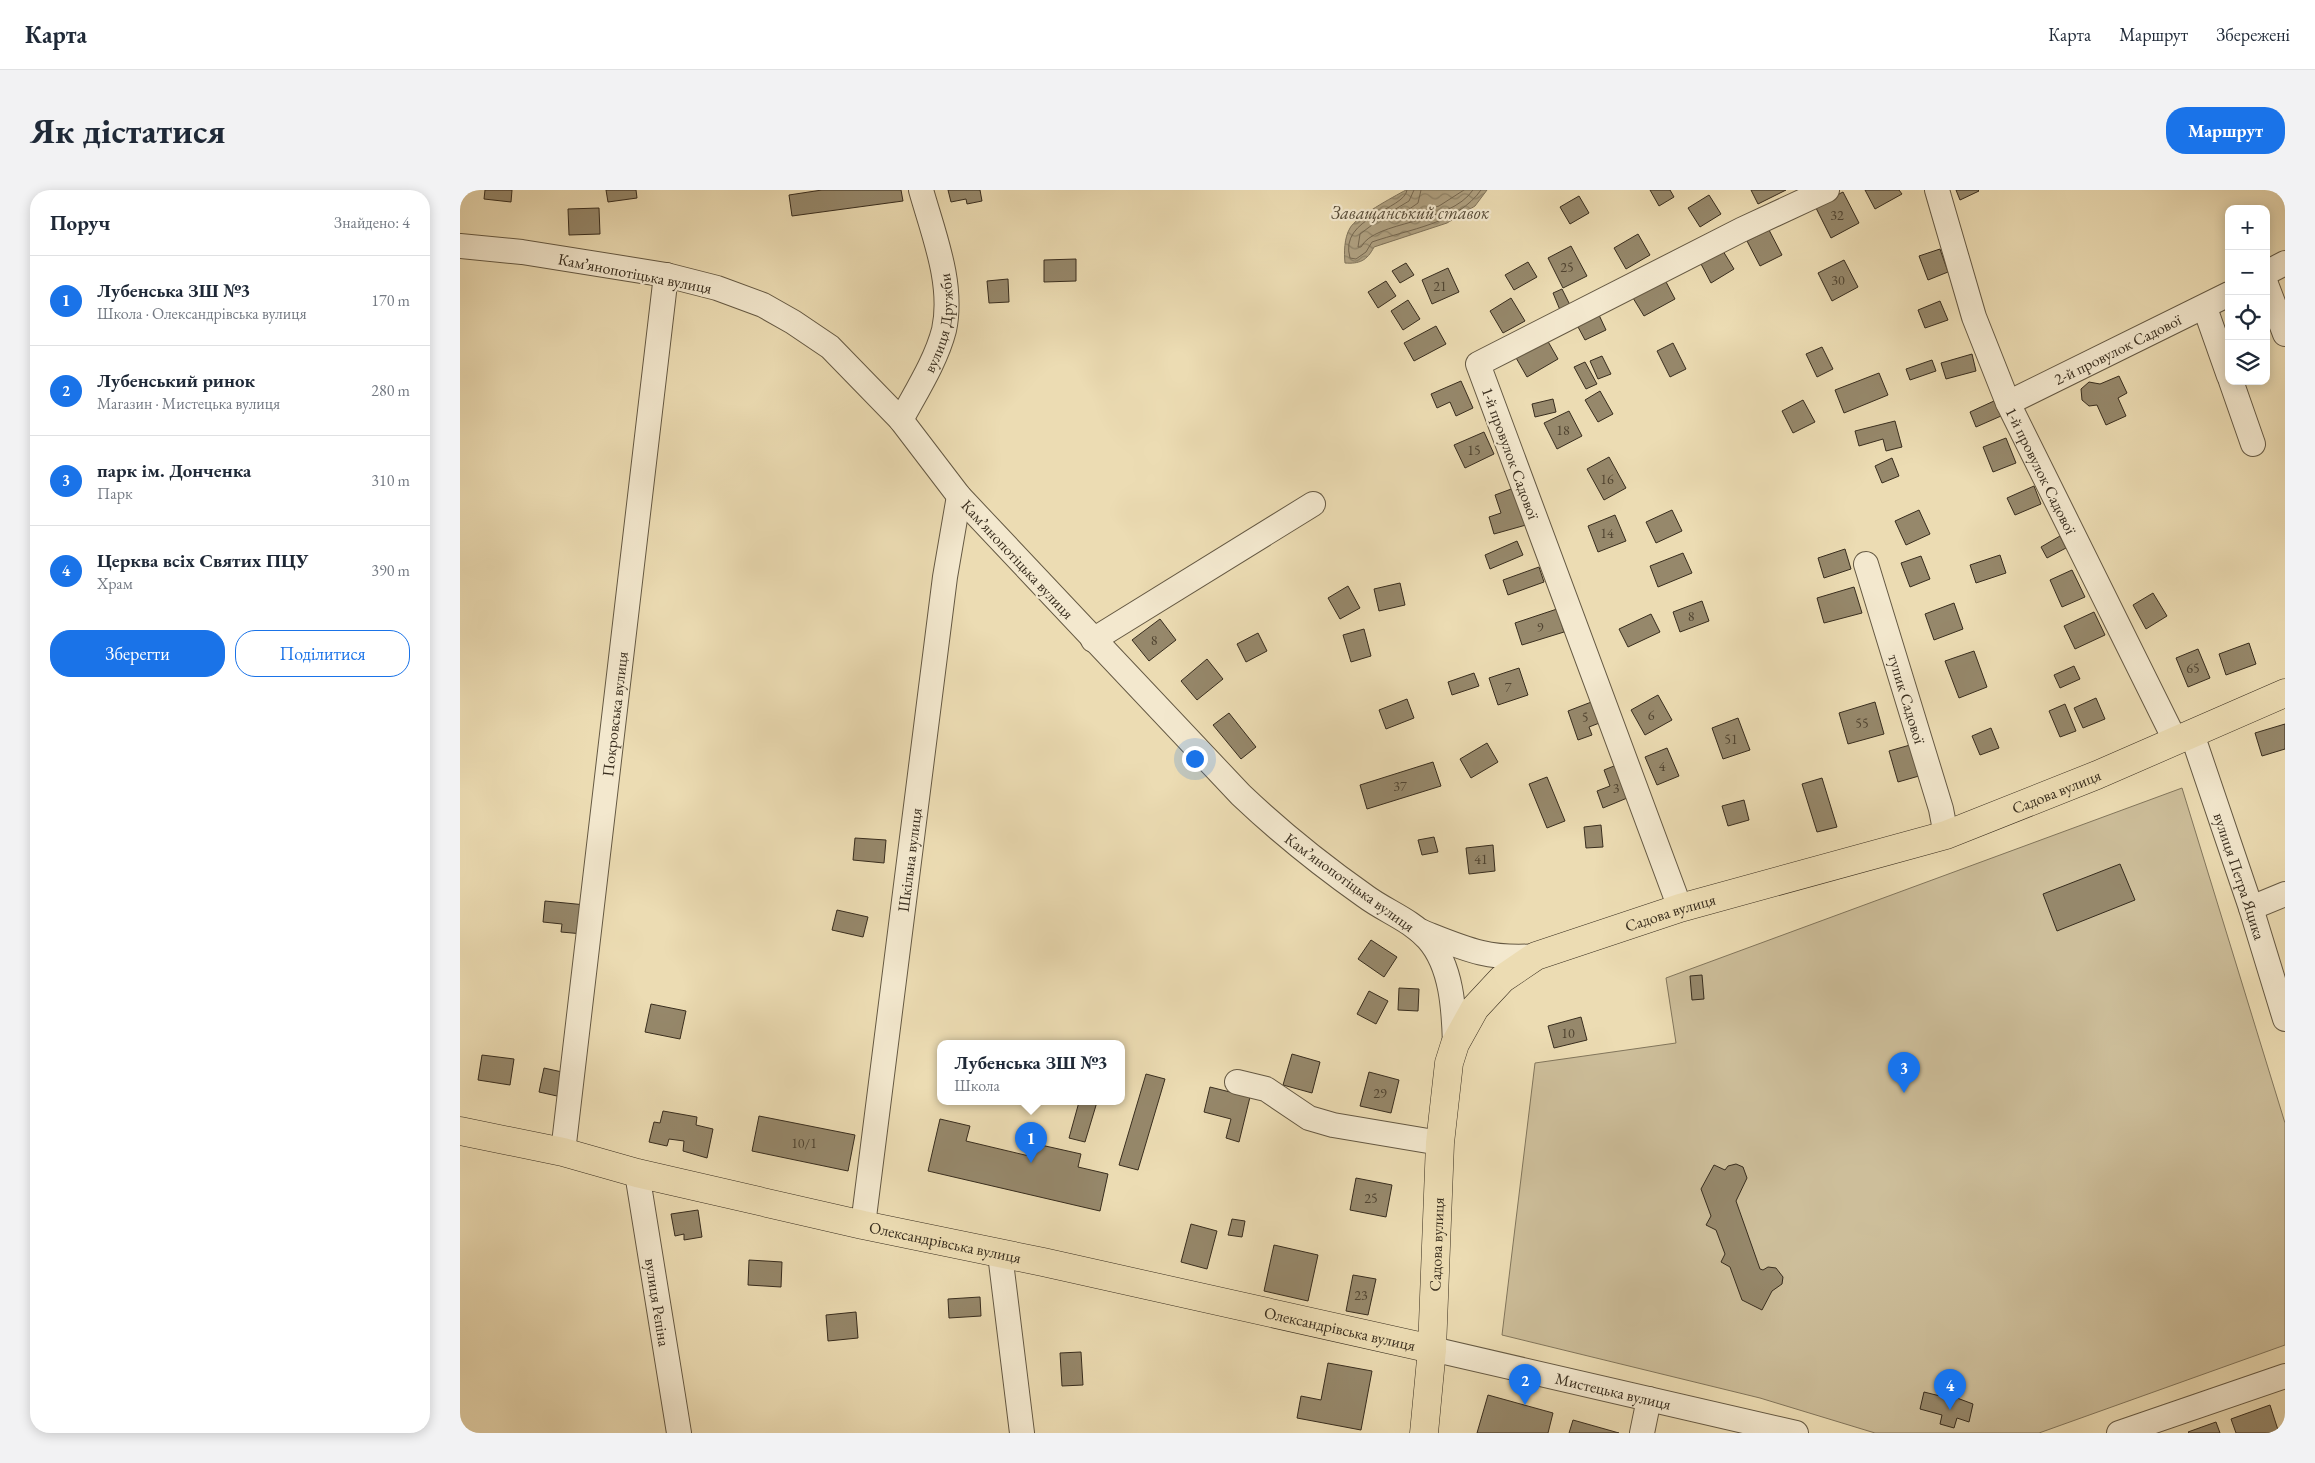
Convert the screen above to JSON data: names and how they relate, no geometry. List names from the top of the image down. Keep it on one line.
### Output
{"streets":{"main road":["Садова вулиця","Олександрівська вулиця"],"street":["Камʼянопотіцька вулиця","вулиця Дружби","2-й провулок Садової","1-й провулок Садової","тупик Садової","Покровська вулиця","Шкільна вулиця","вулиця Петра Яцика","вулиця Рєпіна","Мистецька вулиця"]},"crossings":[["Камʼянопотіцька вулиця","вулиця Дружби"],["Камʼянопотіцька вулиця","Покровська вулиця"],["Камʼянопотіцька вулиця","Садова вулиця"],["Камʼянопотіцька вулиця","Шкільна вулиця"],["2-й провулок Садової","1-й провулок Садової"],["1-й провулок Садової","Садова вулиця"],["1-й провулок Садової","вулиця Петра Яцика"],["тупик Садової","Садова вулиця"],["Покровська вулиця","Олександрівська вулиця"],["Садова вулиця","вулиця Петра Яцика"],["Садова вулиця","Олександрівська вулиця"],["Садова вулиця","Мистецька вулиця"],["Шкільна вулиця","Олександрівська вулиця"],["Олександрівська вулиця","вулиця Рєпіна"],["Олександрівська вулиця","Мистецька вулиця"]],"water":["Заващанський ставок"],"house_numbers":["32","25","30","21","18","15","16","14","8","9","8","65","7","6","5","55","51","4","37","3","41","10","29","10/1","25","23"],"page":{"header":"Карта","nav":["Карта","Маршрут","Збережені"],"buttons":["Маршрут",["Зберегти","Поділитися"]],"title":"Як дістатися","heading":["Поруч","Знайдено: 4"],"map_buttons":["+","−"],"list":[{"mark":"1","name":"Лубенська ЗШ №3","note":"Школа · Олександрівська вулиця","value":"170 m"},{"mark":"2","name":"Лубенський ринок","note":"Магазин · Мистецька вулиця","value":"280 m"},{"mark":"3","name":"парк ім. Донченка","note":"Парк","value":"310 m"},{"mark":"4","name":"Церква всіх Святих ПЦУ","note":"Храм","value":"390 m"}],"popup":["Лубенська ЗШ №3","Школа"],"pins":["3","1","2","4"]}}
